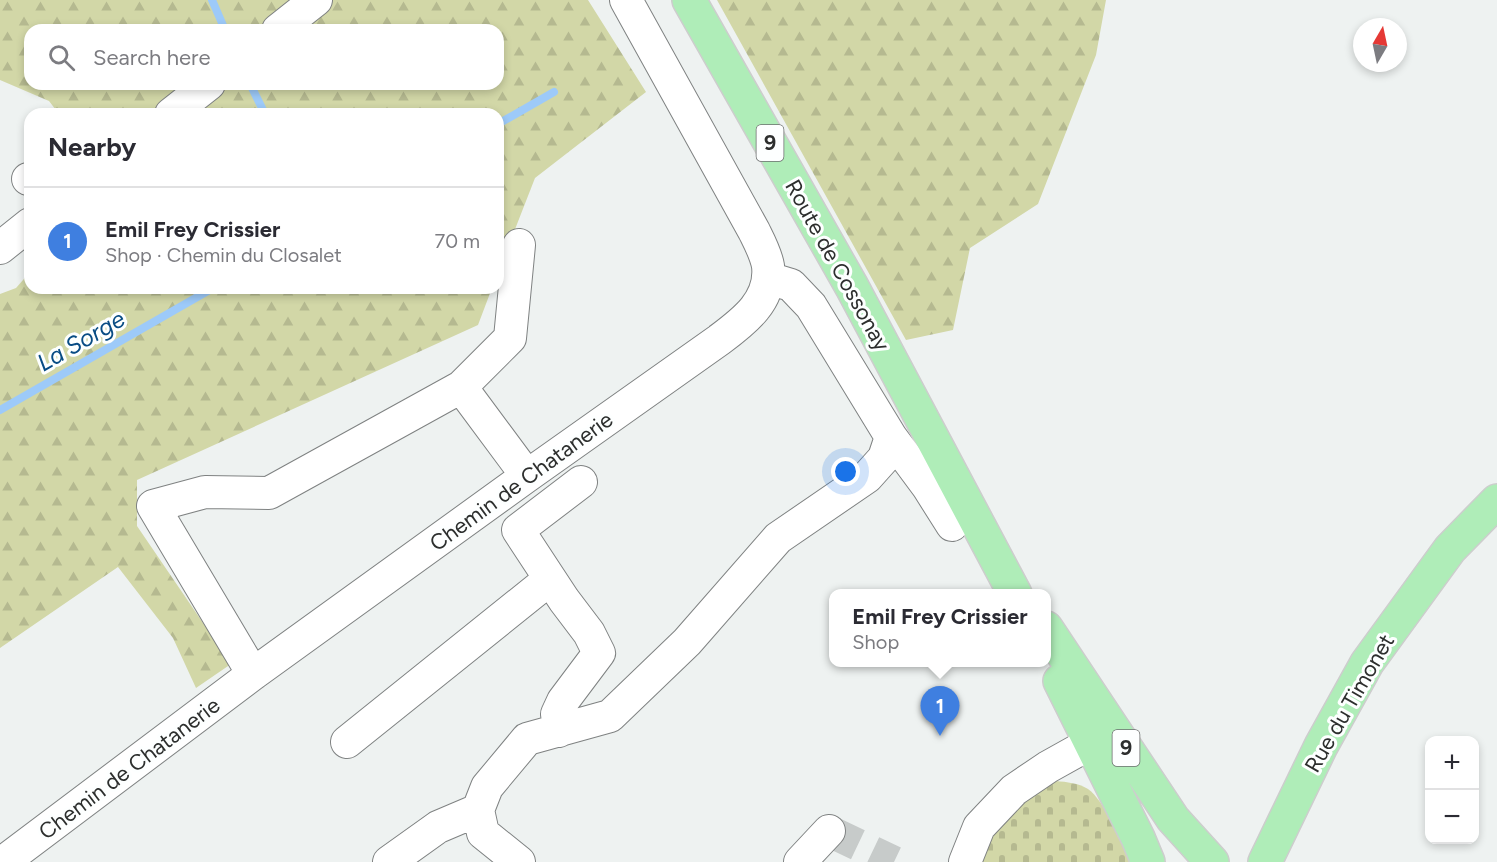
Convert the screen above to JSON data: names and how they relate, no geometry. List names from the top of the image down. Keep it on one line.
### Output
{"streets":{"main road":["9","Route de Cossonay","Rue du Timonet"],"street":["Chemin de Chatanerie"]},"water":["La Sorge"],"north":"top","page":{"search":"Search here","heading":"Nearby","list":[{"mark":"1","name":"Emil Frey Crissier","note":"Shop · Chemin du Closalet","value":"70 m"}],"popup":["Emil Frey Crissier","Shop"],"pins":"1","map_buttons":["+","−"]}}
